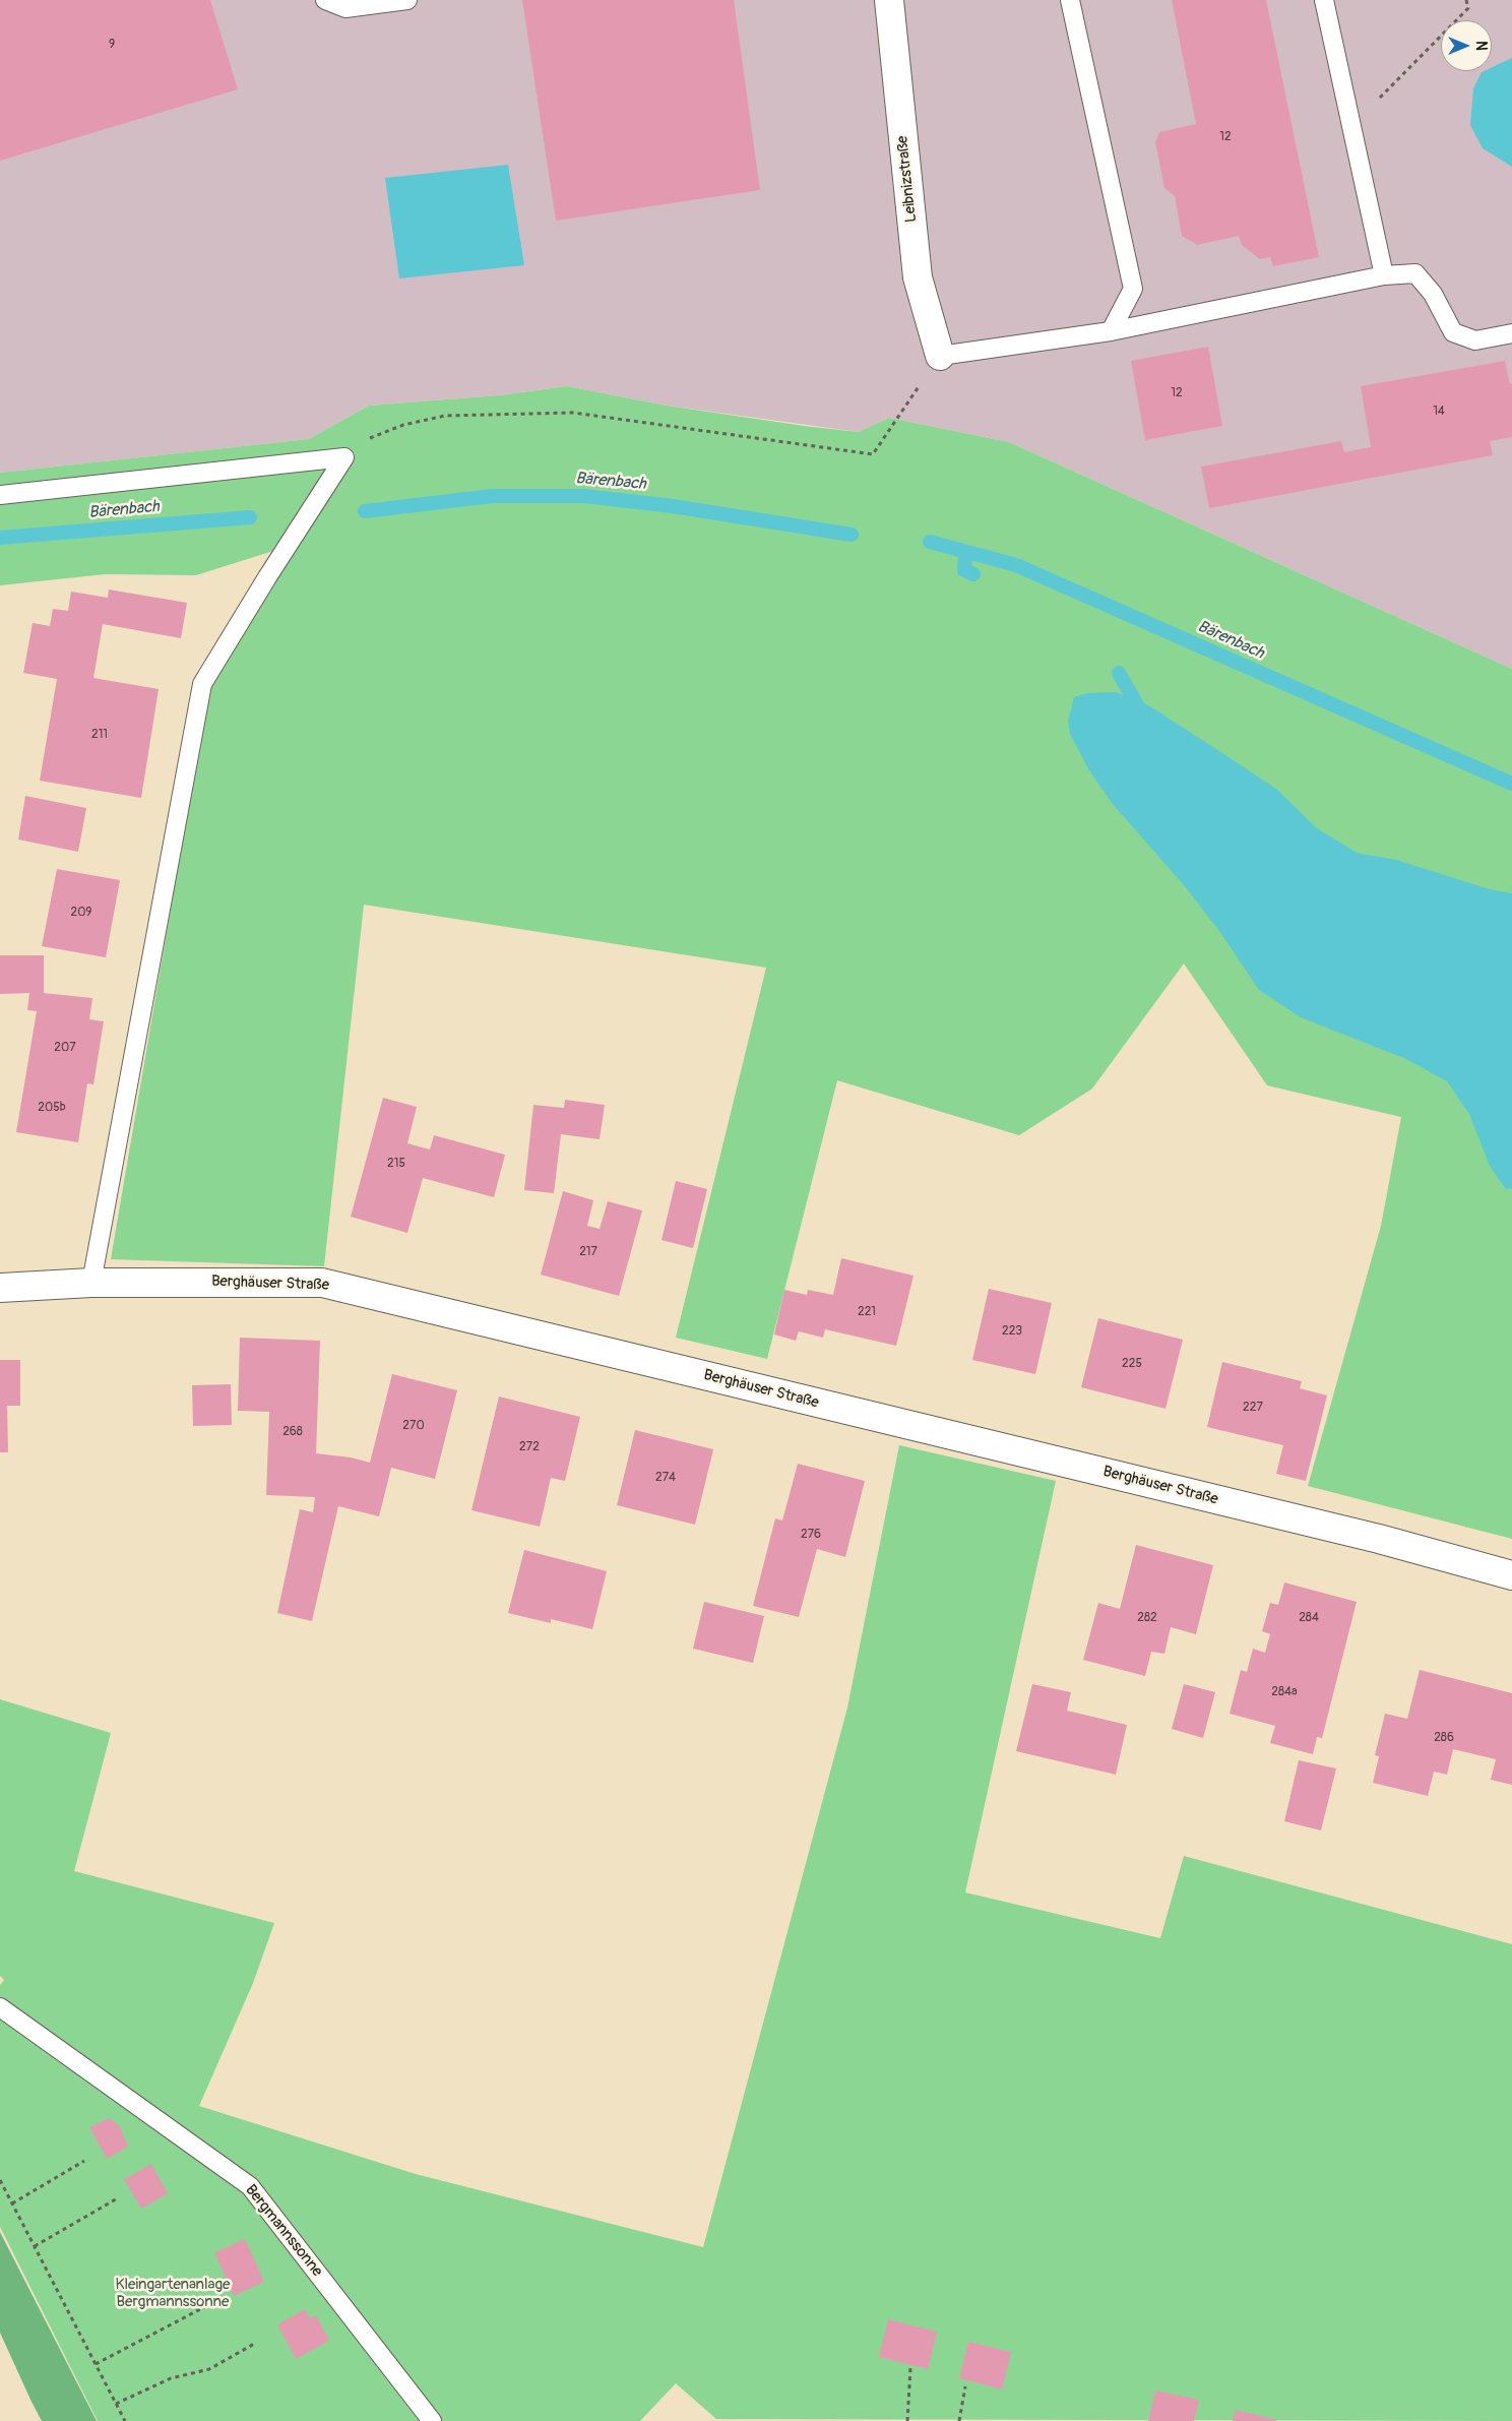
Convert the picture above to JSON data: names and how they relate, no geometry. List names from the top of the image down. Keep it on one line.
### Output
{"streets":{"street":["Leibnizstraße","Berghäuser Straße"],"lane":["Bergmannssonne"]},"water":["Bärenbach"],"parks":["Kleingartenanlage Bergmannssonne"],"house_numbers":["9","12","12","14","211","209","207","205b","215","217","221","223","225","227","270","268","272","274","276","282","284","284a","286"],"north":"right"}
